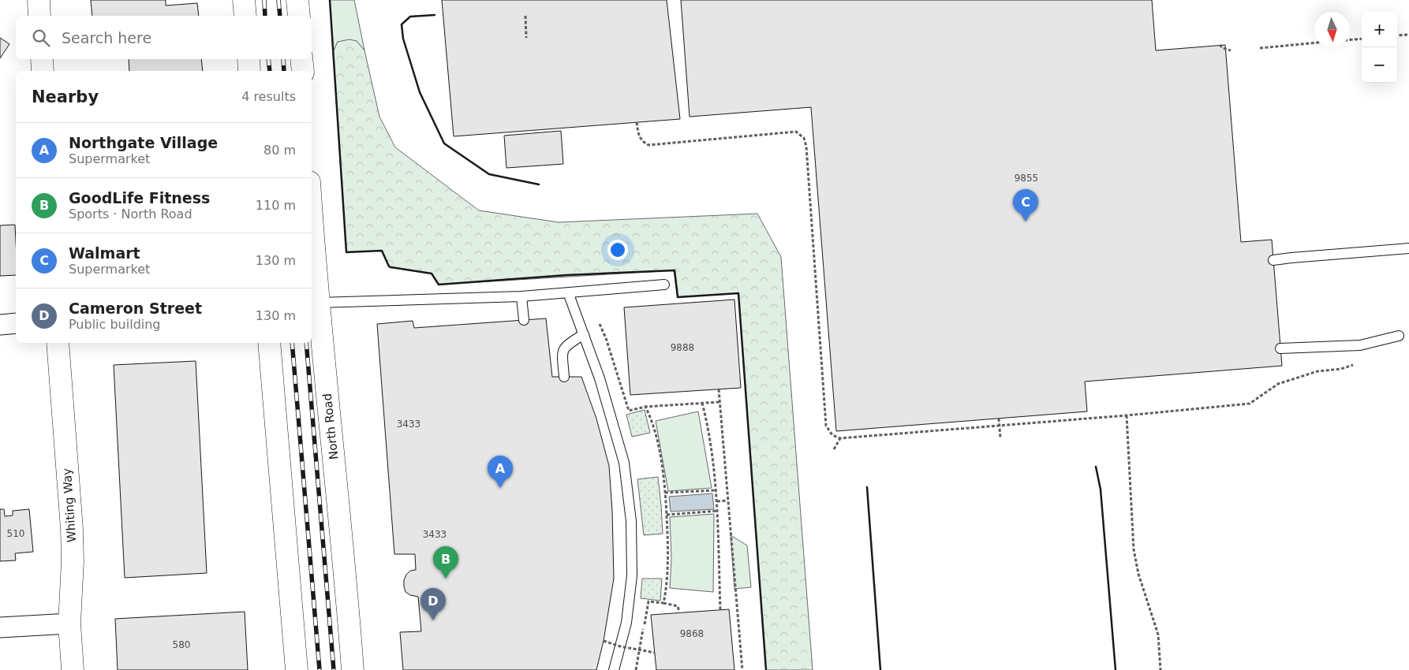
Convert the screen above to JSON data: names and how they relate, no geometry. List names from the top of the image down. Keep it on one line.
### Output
{"streets":{"main road":["North Road","Whiting Way"]},"house_numbers":["9855","9888","3433","510","3433","9868","580"],"north":"bottom","page":{"map_buttons":["+","−"],"search":"Search here","heading":["Nearby","4 results"],"list":[{"mark":"A","name":"Northgate Village","note":"Supermarket","value":"80 m"},{"mark":"B","name":"GoodLife Fitness","note":"Sports · North Road","value":"110 m"},{"mark":"C","name":"Walmart","note":"Supermarket","value":"130 m"},{"mark":"D","name":"Cameron Street","note":"Public building","value":"130 m"}],"pins":["C","A","B","D"]}}
